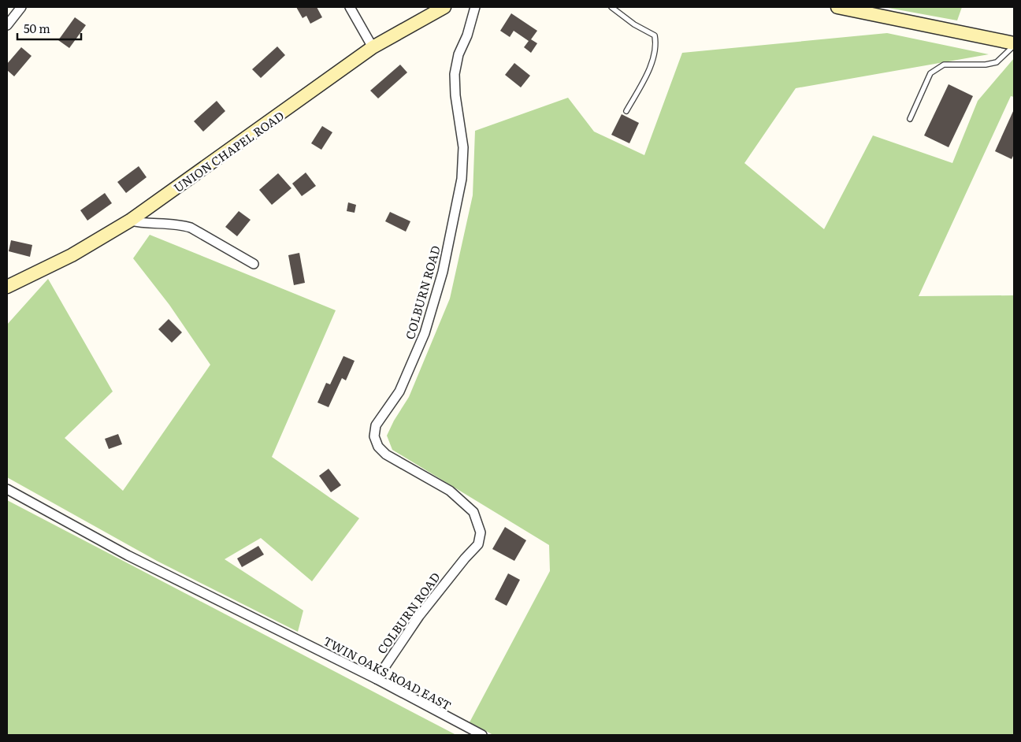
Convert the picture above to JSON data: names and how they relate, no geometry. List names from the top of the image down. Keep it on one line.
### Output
{"streets":{"street":["UNION CHAPEL ROAD","COLBURN ROAD","TWIN OAKS ROAD EAST"]},"crossings":[["COLBURN ROAD","TWIN OAKS ROAD EAST"]],"scale_bar":"50 m"}
